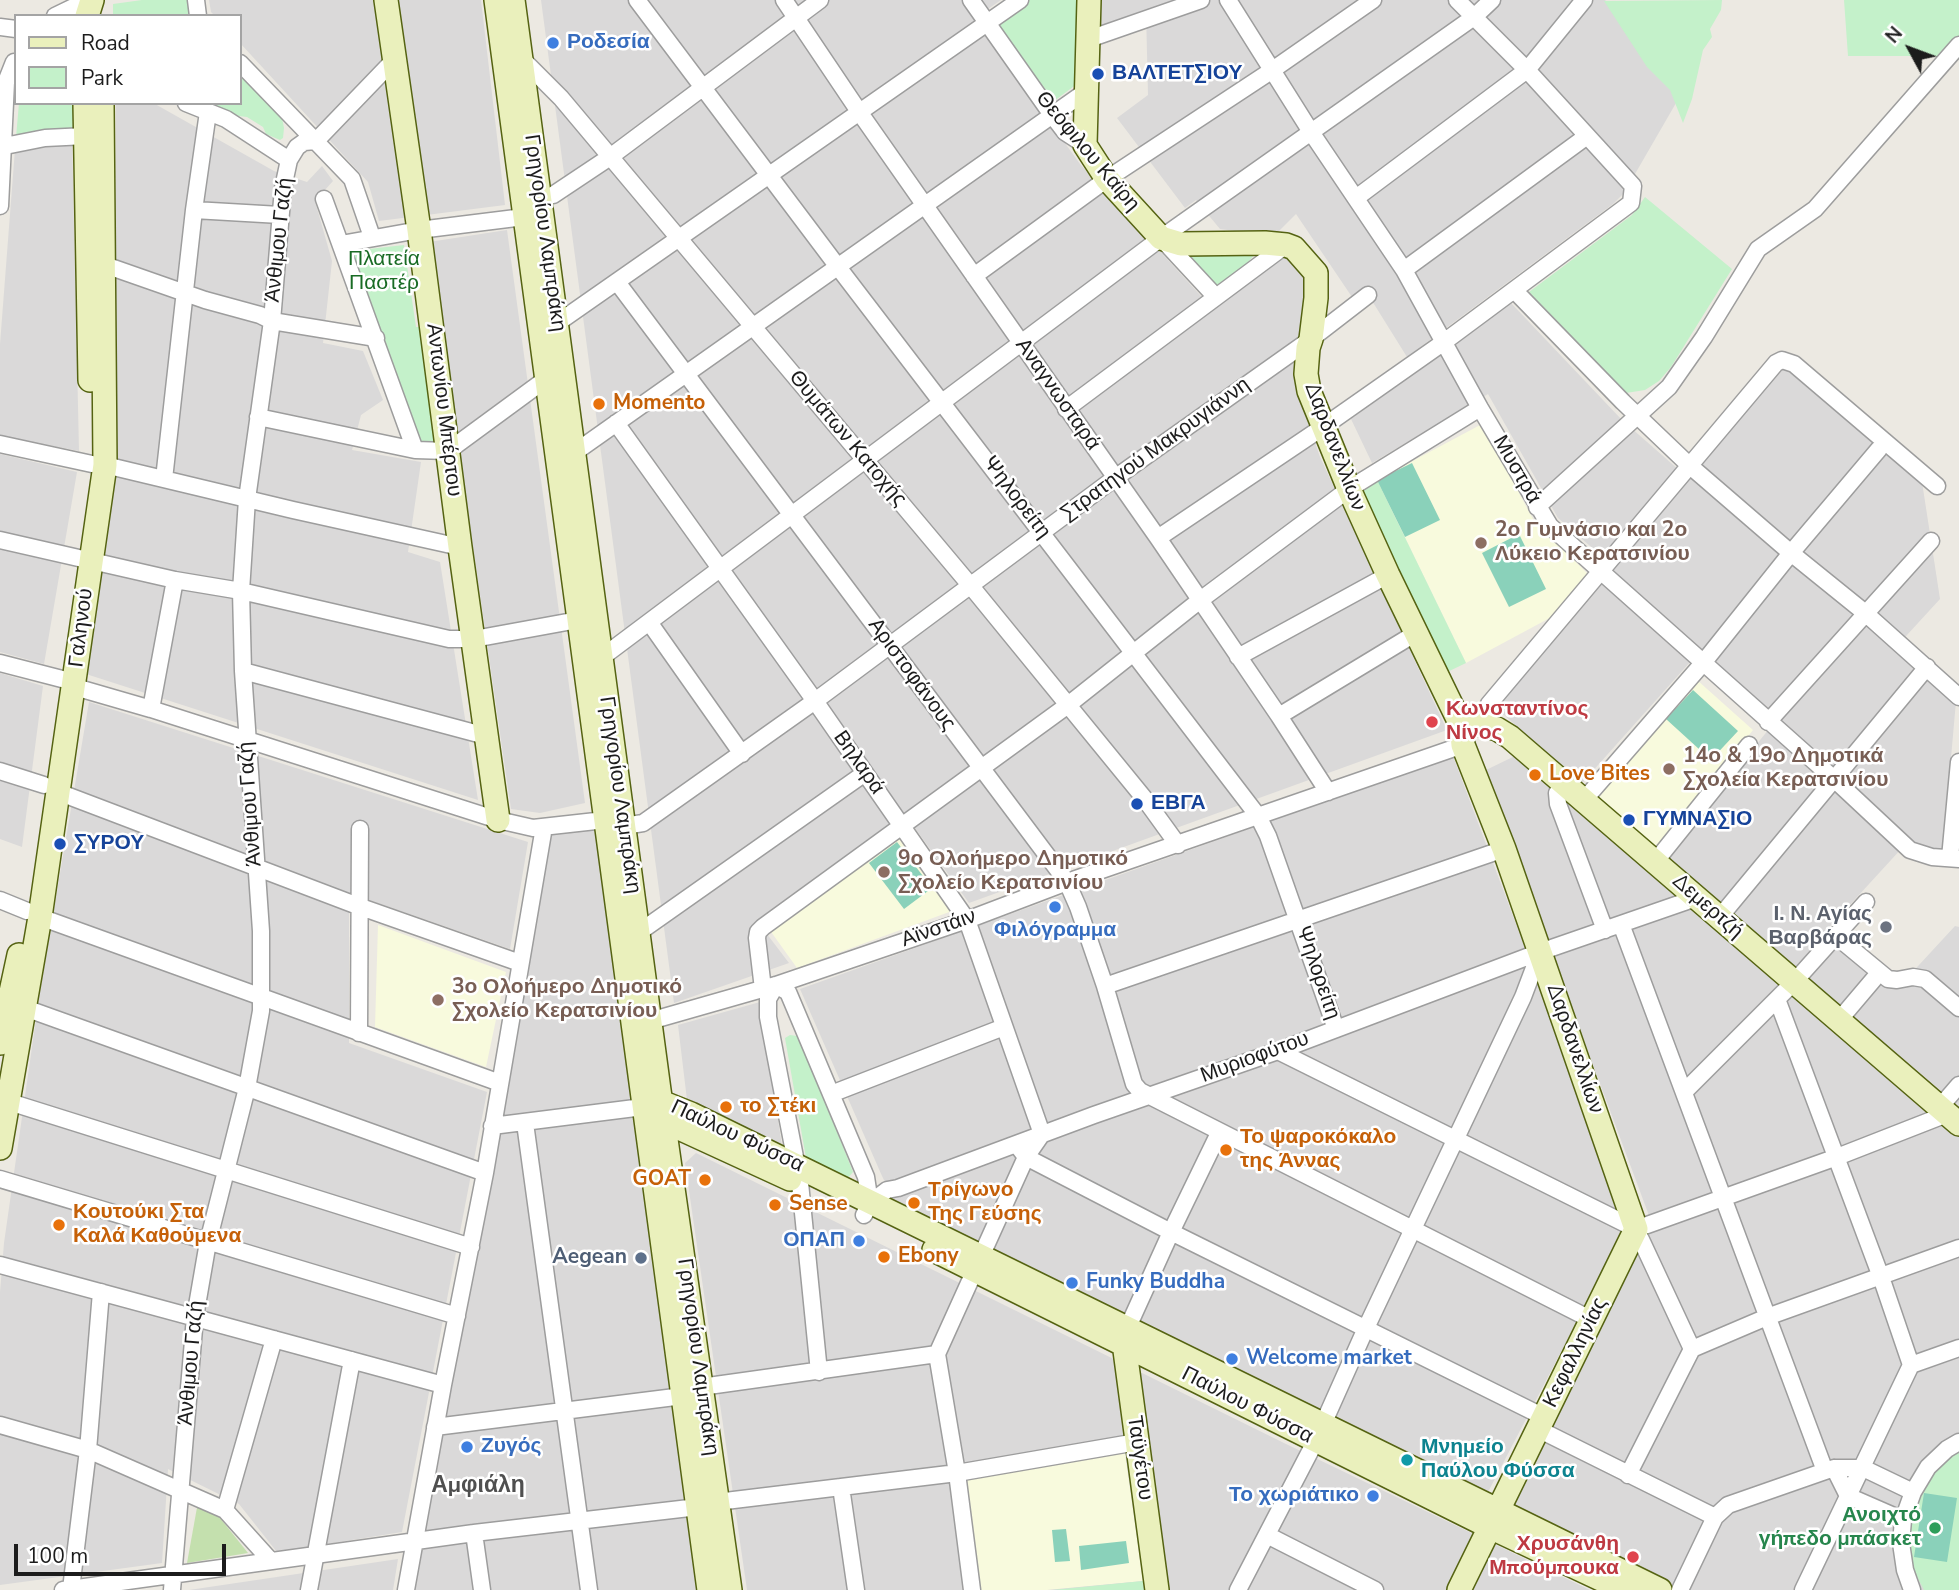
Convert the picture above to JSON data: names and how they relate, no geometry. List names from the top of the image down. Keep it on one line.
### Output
{"streets":{"street":["Θεόφιλου Καϊρη","Γρηγορίου Λαμπράκη","Άνθιμου Γαζή","Αναγνωσταρά","Αντωνίου Μπέρτου","Θυμάτων Κατοχής","Δαρδανελλίων","Στρατηγού Μακρυγιάννη","Μυστρά","Ψηλορείτη","Γαληνού","Αριστοφάνους","Βηλαρά","Δεμερτζή","Αϊνστάιν","Μυριοφύτου","Παύλου Φύσσα","Κεφαλληνίας","Ταϋγέτου"]},"crossings":[["Γρηγορίου Λαμπράκη","Θυμάτων Κατοχής"],["Γρηγορίου Λαμπράκη","Στρατηγού Μακρυγιάννη"],["Γρηγορίου Λαμπράκη","Αϊνστάιν"],["Γρηγορίου Λαμπράκη","Παύλου Φύσσα"],["Άνθιμου Γαζή","Αντωνίου Μπέρτου"],["Άνθιμου Γαζή","Στρατηγού Μακρυγιάννη"],["Αναγνωσταρά","Στρατηγού Μακρυγιάννη"],["Αναγνωσταρά","Αϊνστάιν"],["Αντωνίου Μπέρτου","Στρατηγού Μακρυγιάννη"],["Θυμάτων Κατοχής","Στρατηγού Μακρυγιάννη"],["Θυμάτων Κατοχής","Αϊνστάιν"],["Δαρδανελλίων","Στρατηγού Μακρυγιάννη"],["Δαρδανελλίων","Δεμερτζή"],["Δαρδανελλίων","Αϊνστάιν"],["Δαρδανελλίων","Μυριοφύτου"],["Δαρδανελλίων","Κεφαλληνίας"],["Στρατηγού Μακρυγιάννη","Ψηλορείτη"],["Στρατηγού Μακρυγιάννη","Γαληνού"],["Στρατηγού Μακρυγιάννη","Αριστοφάνους"],["Στρατηγού Μακρυγιάννη","Βηλαρά"],["Ψηλορείτη","Αϊνστάιν"],["Ψηλορείτη","Μυριοφύτου"],["Αριστοφάνους","Αϊνστάιν"],["Αριστοφάνους","Μυριοφύτου"],["Βηλαρά","Αϊνστάιν"],["Βηλαρά","Μυριοφύτου"],["Δεμερτζή","Αϊνστάιν"],["Δεμερτζή","Μυριοφύτου"],["Μυριοφύτου","Παύλου Φύσσα"],["Παύλου Φύσσα","Κεφαλληνίας"],["Παύλου Φύσσα","Ταϋγέτου"]],"districts":["Αμφιάλη"],"parks":["Πλατεία Παστέρ"],"places":["Ροδεσία","ΒΑΛΤΕΤΣΙΟΥ","Momento","2ο Γυμνάσιο και 2ο Λύκειο Κερατσινίου","Κωνσταντίνος Νίνος","14ο & 19ο Δημοτικά Σχολεία Κερατσινίου","Love Bites","ΕΒΓΑ","ΓΥΜΝΑΣΙΟ","ΣΥΡΟΥ","9ο Ολοήμερο Δημοτικό Σχολείο Κερατσινίου","Φιλόγραμμα","Ι. Ν. Αγίας Βαρβάρας","3ο Ολοήμερο Δημοτικό Σχολείο Κερατσινίου","το Στέκι","Το ψαροκόκαλο της Άννας","GOAT","Τρίγωνο Της Γεύσης","Sense","Κουτούκι Στα Καλά Καθούμενα","ΟΠΑΠ","Ebony","Aegean","Funky Buddha","Welcome market","Ζυγός","Μνημείο Παύλου Φύσσα","Το χωριάτικο","Ανοιχτό γήπεδο μπάσκετ","Χρυσάνθη Μπούμπουκα"],"legend":["Road","Park"],"scale_bar":"100 m","north":"top left"}
